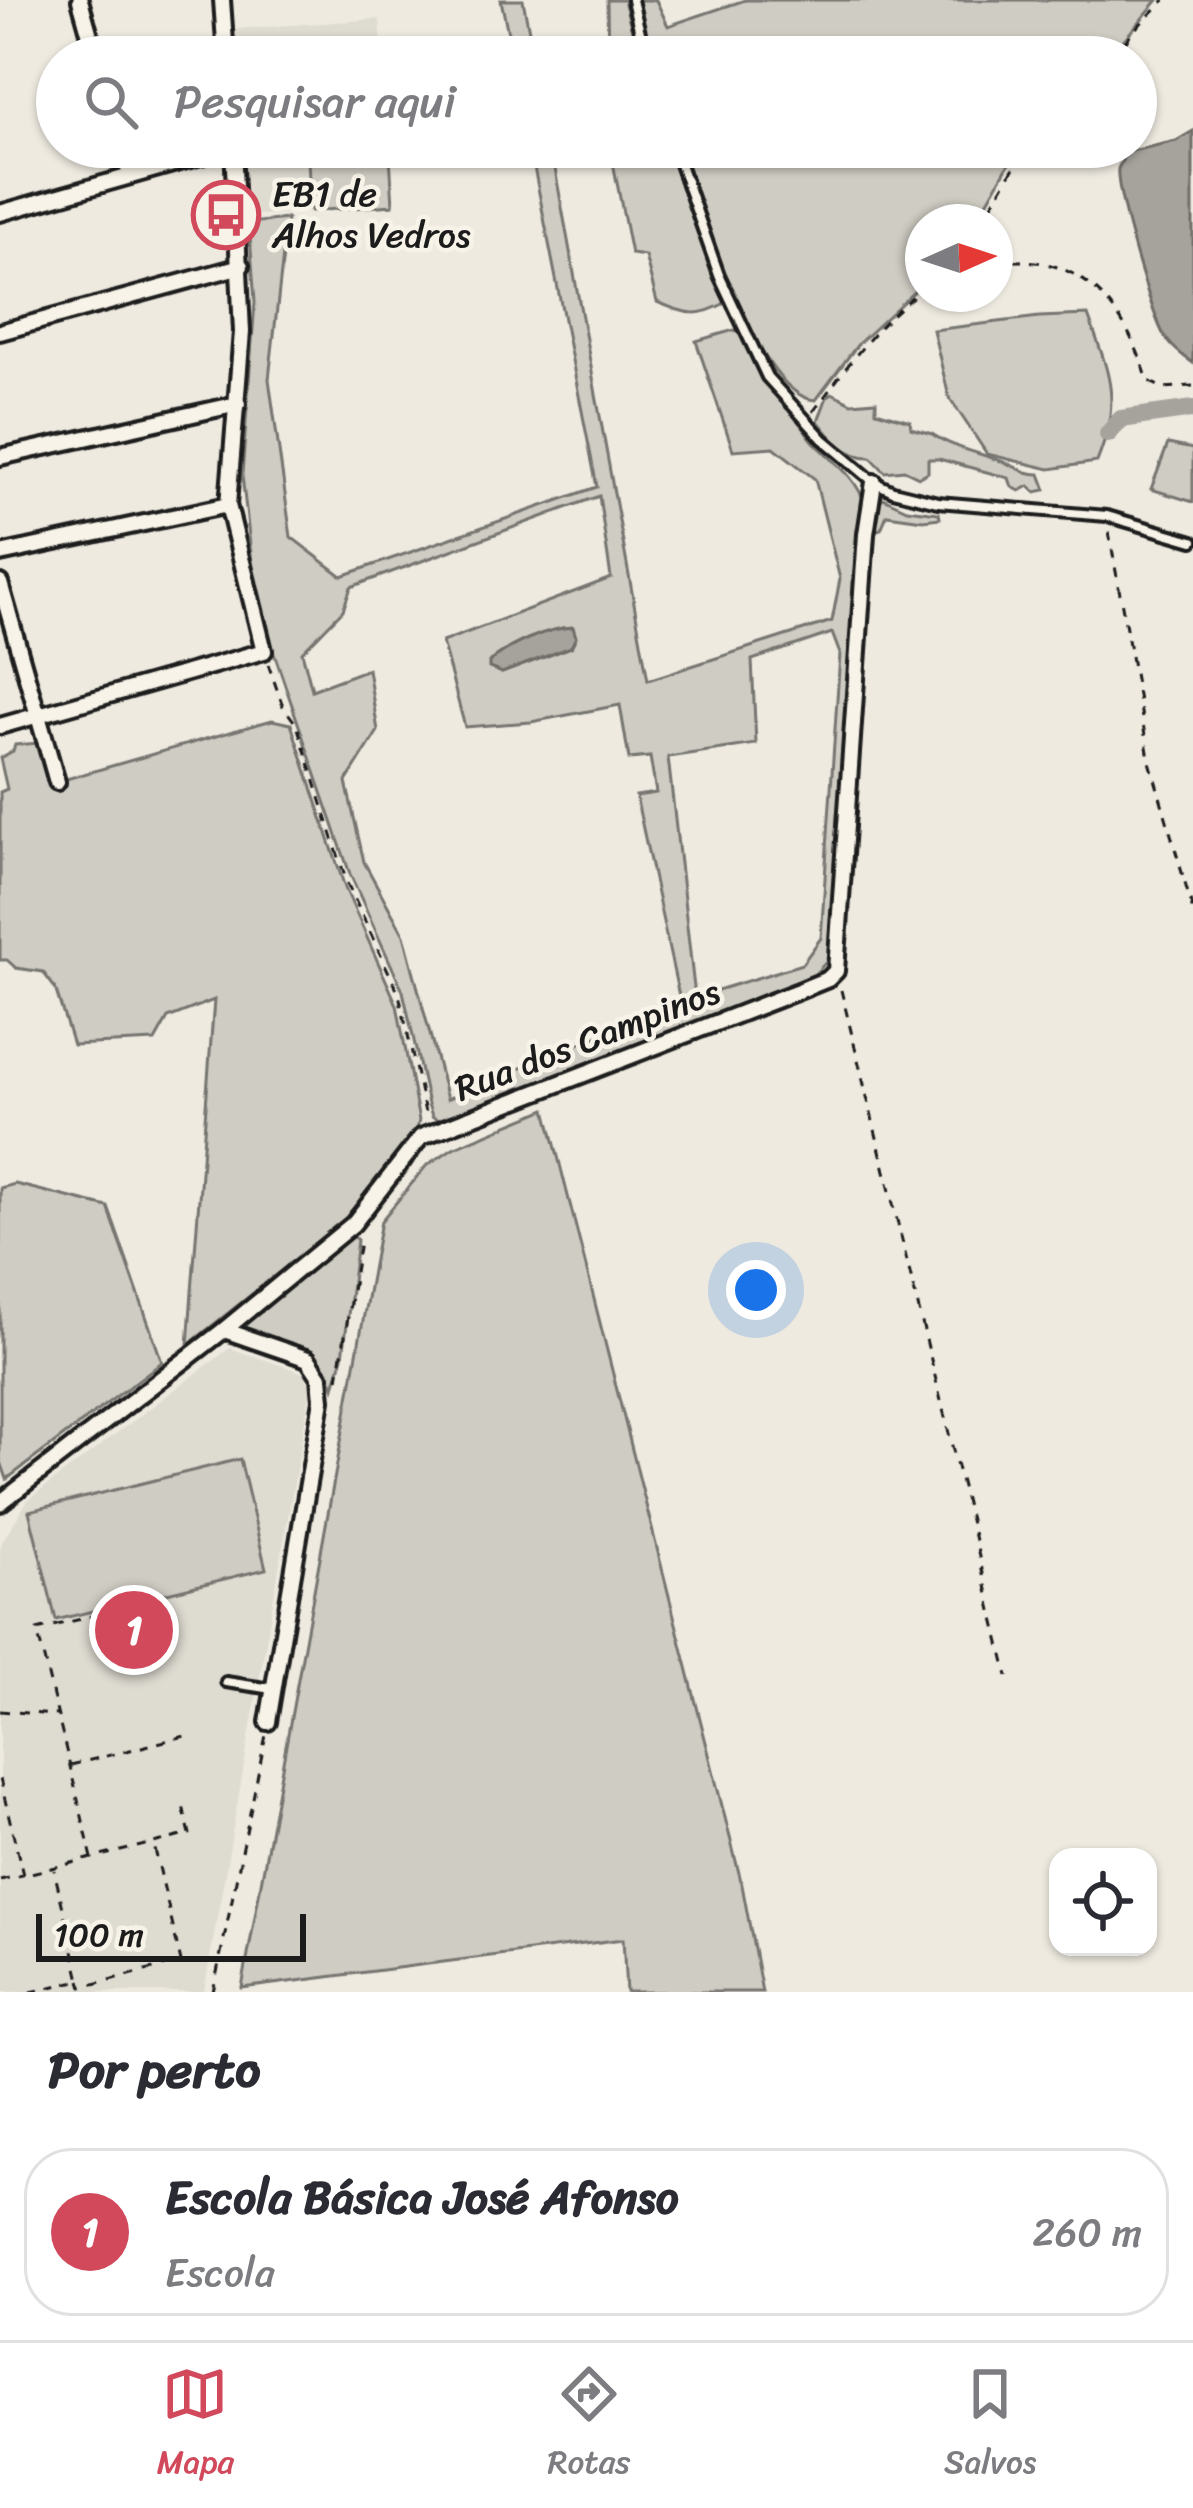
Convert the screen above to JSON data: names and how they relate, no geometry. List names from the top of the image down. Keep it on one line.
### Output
{"streets":{"street":["Rua dos Campinos"]},"places":{"bus stop":["EB1 de Alhos Vedros"]},"scale_bar":"100 m","north":"right","page":{"search":"Pesquisar aqui","pins":"1","scale":"100 m","heading":"Por perto","list":[{"mark":"1","name":"Escola Básica José Afonso","note":"Escola","value":"260 m"}],"nav":["Mapa","Rotas","Salvos"]}}
